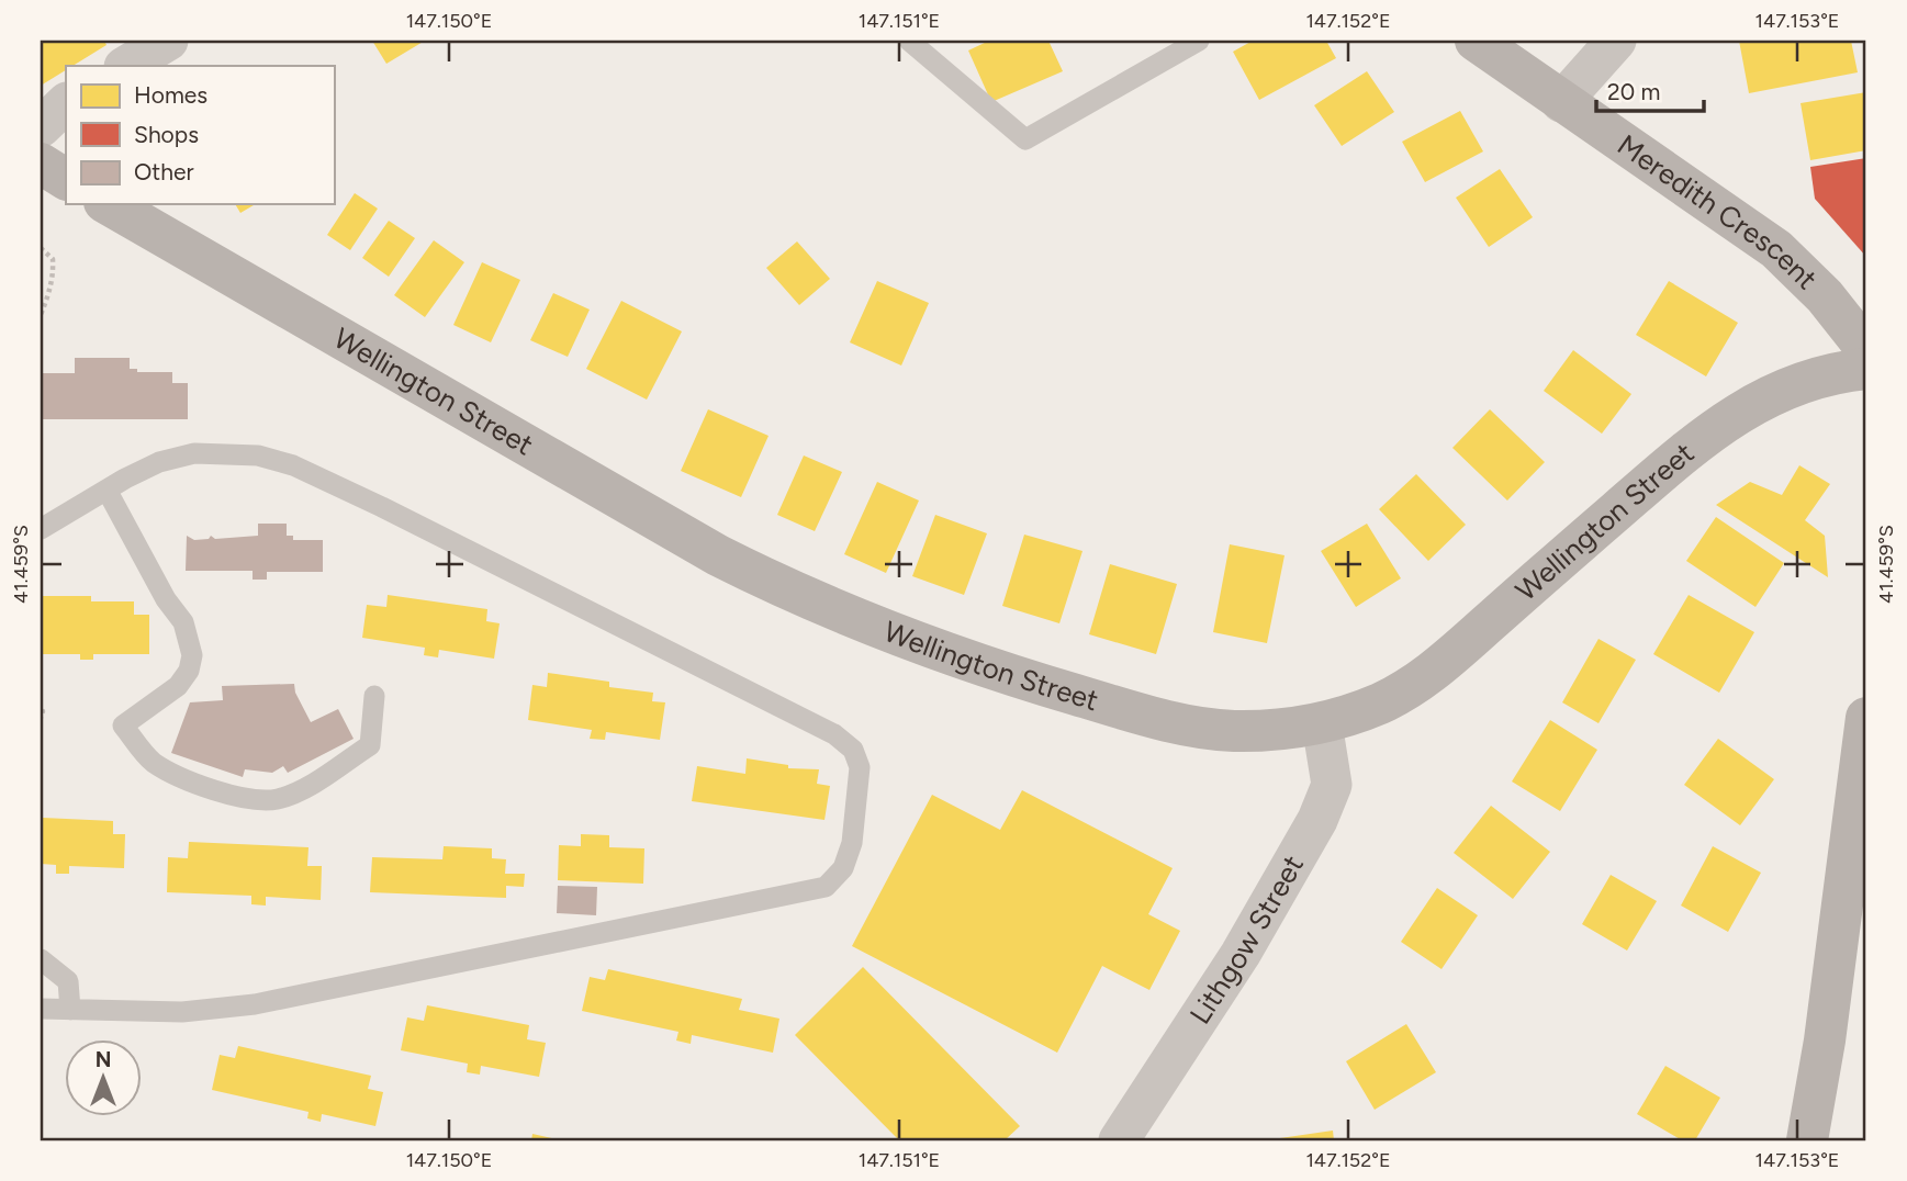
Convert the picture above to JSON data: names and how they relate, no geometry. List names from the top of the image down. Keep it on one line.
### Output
{"streets":{"main road":["Meredith Crescent","Wellington Street"],"street":["Lithgow Street"]},"crossings":[["Wellington Street","Lithgow Street"]],"legend":["Homes","Shops","Other"],"scale_bar":"20 m","north":"top","coordinates":["147.150°E","147.151°E","147.152°E","147.153°E","41.459°S"]}
